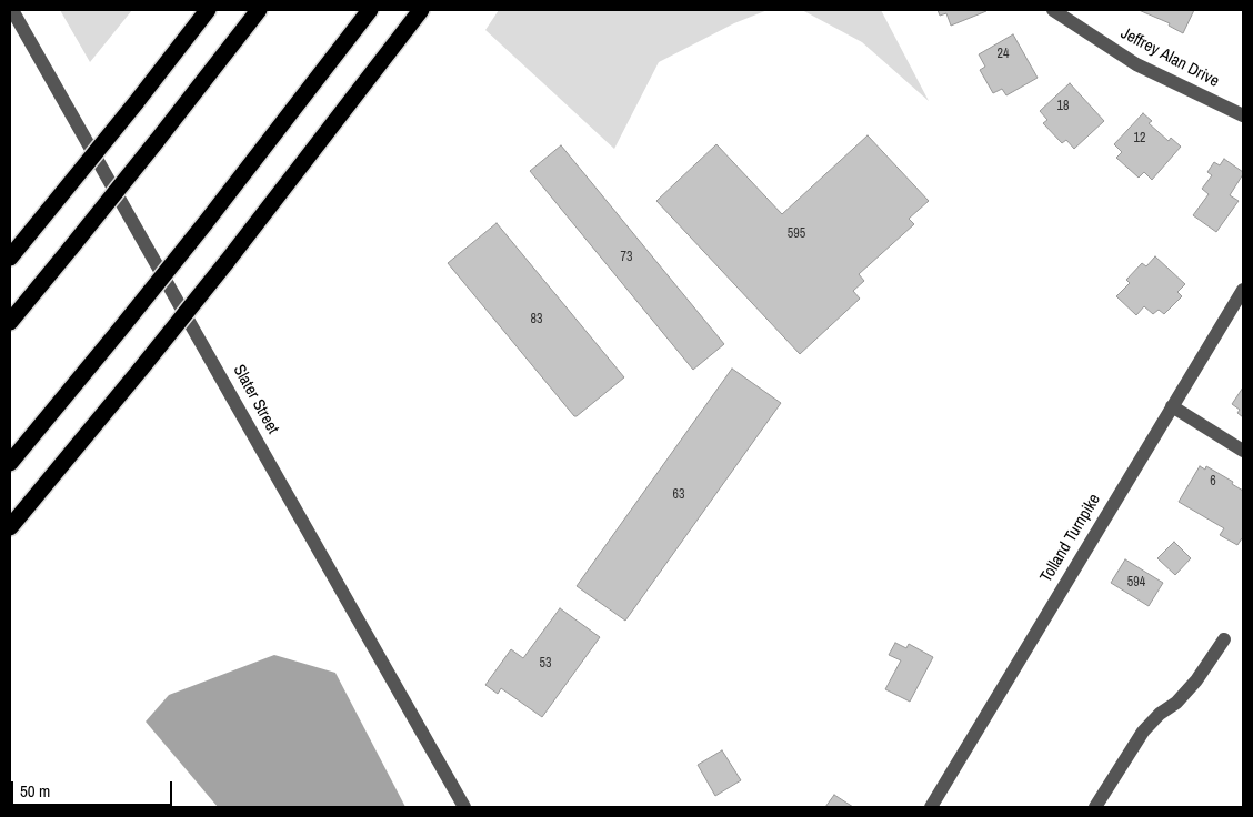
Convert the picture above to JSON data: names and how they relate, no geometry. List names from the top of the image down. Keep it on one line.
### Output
{"streets":{"street":["Jeffrey Alan Drive","Slater Street","Tolland Turnpike"]},"house_numbers":["24","18","12","595","73","83","6","63","594","53"],"scale_bar":"50 m"}
